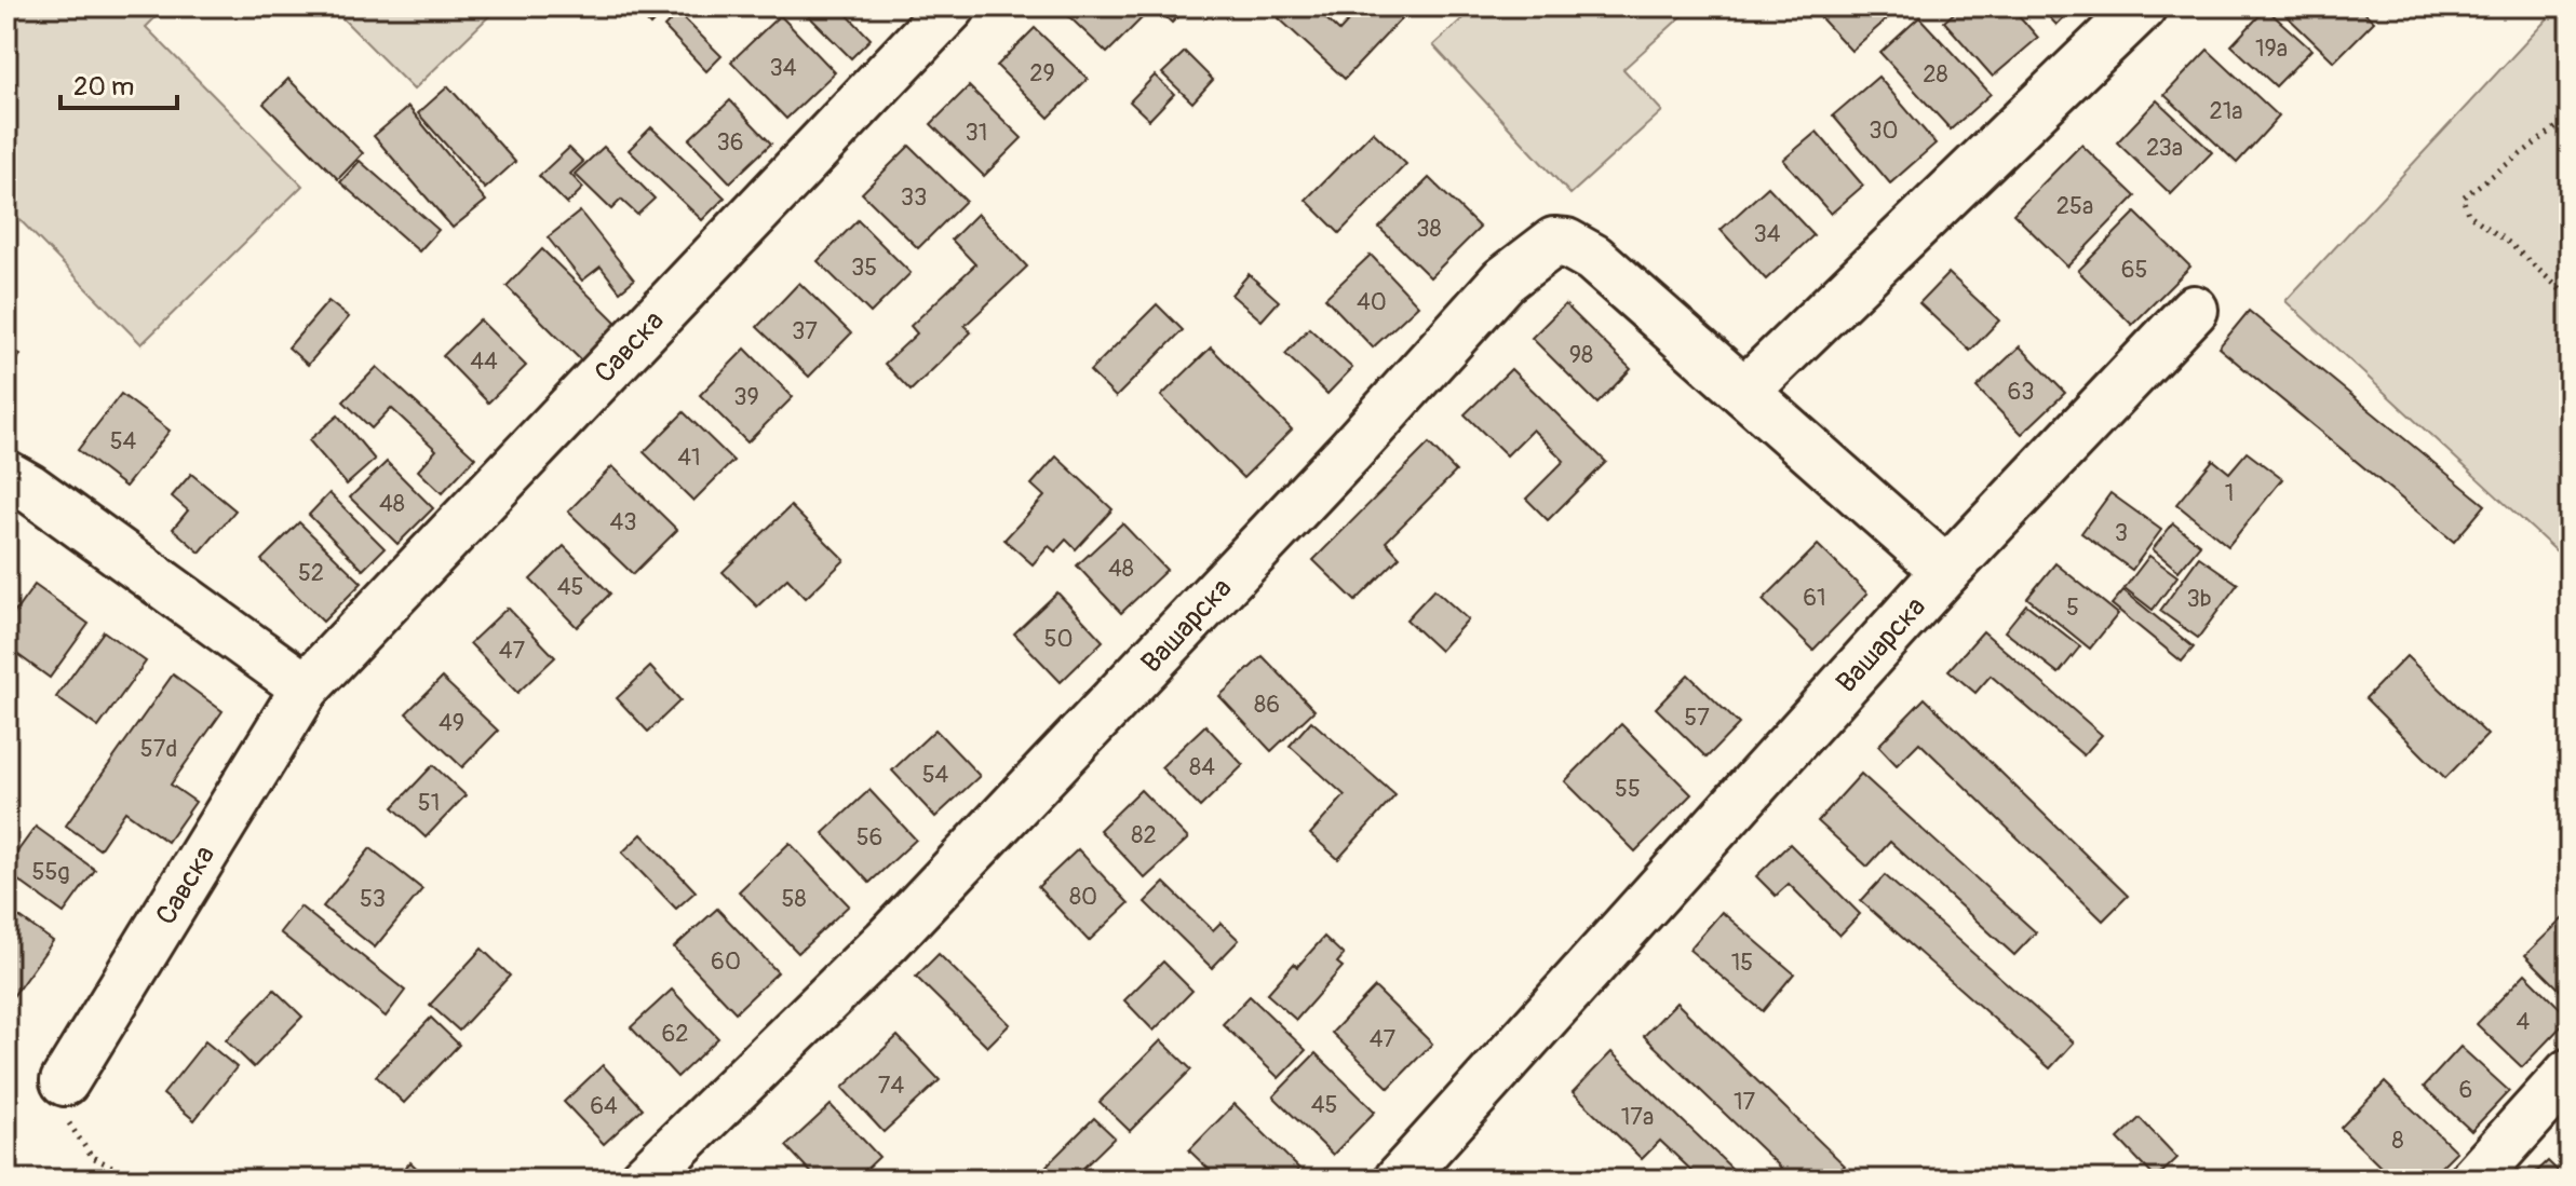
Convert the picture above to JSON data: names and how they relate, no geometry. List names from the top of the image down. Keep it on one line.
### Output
{"streets":{"street":["Савска","Вашарска"]},"house_numbers":["19a","34","29","28","21a","30","31","36","23a","33","25a","38","34","35","65","40","37","98","44","63","39","54","41","1","48","43","3","48","52","45","61","3b","5","50","47","86","57","49","57d","84","54","55","51","82","56","55g","80","53","58","60","15","4","62","47","74","6","17","45","64","17a","8"],"scale_bar":"20 m"}
